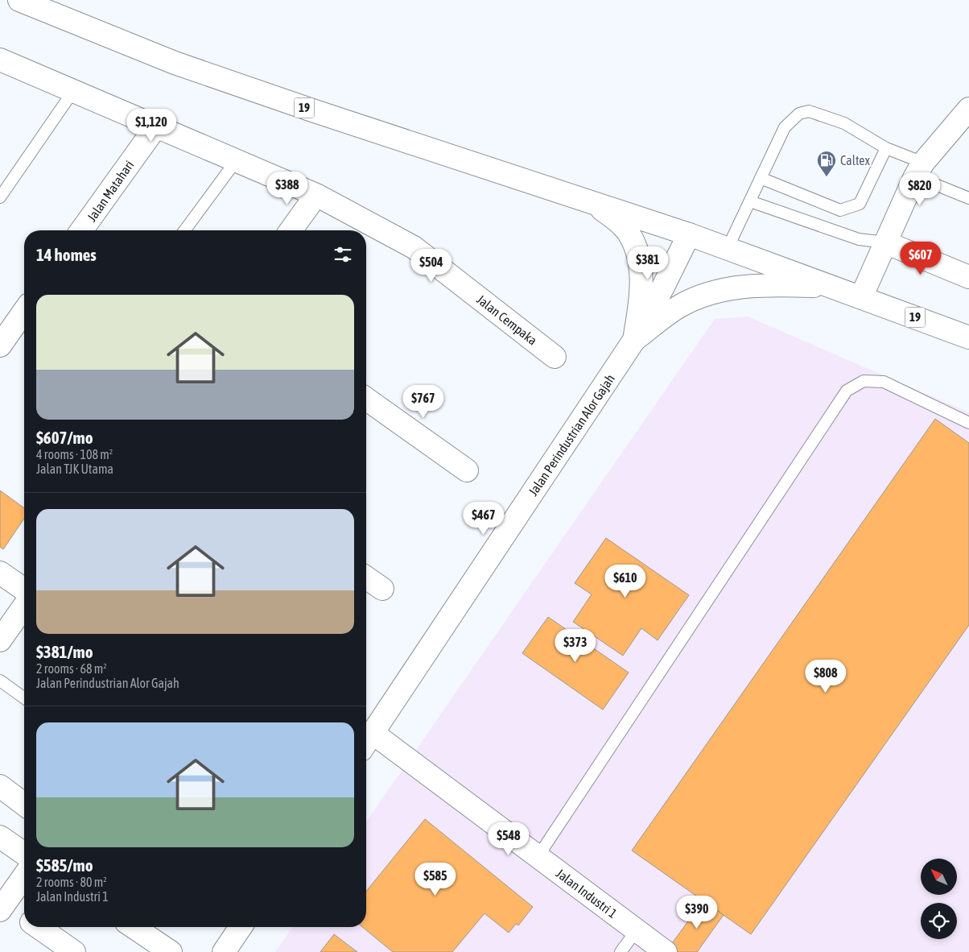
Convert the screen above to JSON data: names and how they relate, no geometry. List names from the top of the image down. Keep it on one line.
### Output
{"streets":{"street":["19","Jalan Matahari","Jalan Cempaka","Jalan Perindustrian Alor Gajah","Jalan Industri 1"]},"crossings":[["19","Jalan Perindustrian Alor Gajah"],["Jalan Matahari","Jalan Cempaka"],["Jalan Perindustrian Alor Gajah","Jalan Industri 1"]],"places":{"fuel station":["Caltex"]},"north":"top left","page":{"price":["$1,120","$388","$820","$607","$381","$504","$767","$467","$610","$373","$808","$548","$585","$390"],"heading":"14 homes","list":[{"name":"$607/mo","note":"4 rooms · 108 m² · Jalan TJK Utama"},{"name":"$381/mo","note":"2 rooms · 68 m² · Jalan Perindustrian Alor Gajah"},{"name":"$585/mo","note":"2 rooms · 80 m² · Jalan Industri 1"}]}}
